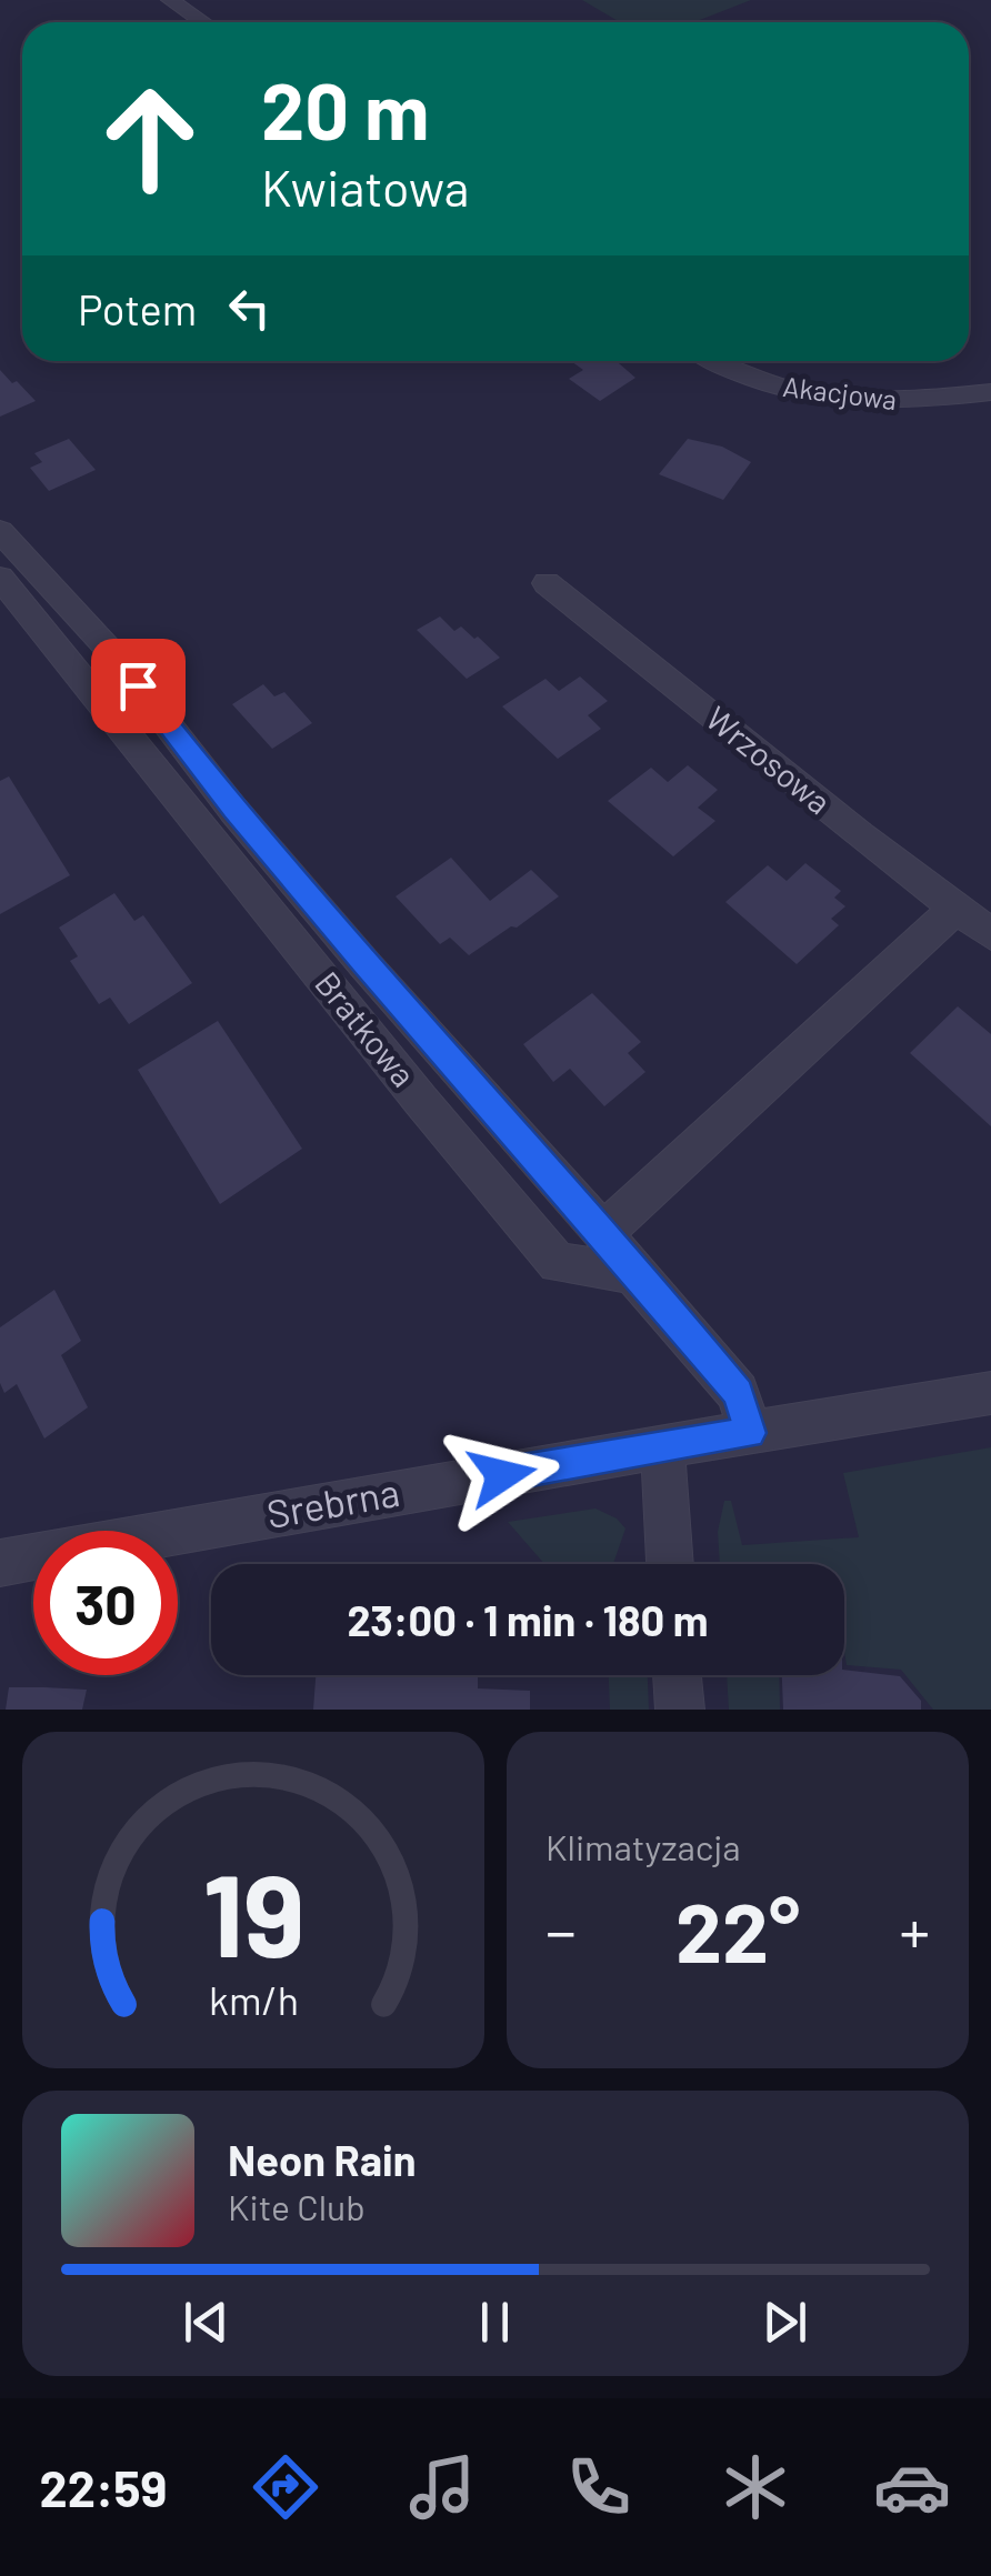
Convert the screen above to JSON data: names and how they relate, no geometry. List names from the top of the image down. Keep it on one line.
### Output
{"streets":{"street":["Akacjowa","Wrzosowa","Bratkowa","Srebrna"]},"page":{"turn":["20 m","Kwiatowa"],"then":"Potem","limit":"30","trip":"23:00 · 1 min · 180 m","tile":"Klimatyzacja","heat":["−","22°","+"],"song":["Neon Rain","Kite Club"],"tabs":"22:59","gauge":["19","km/h"]}}
